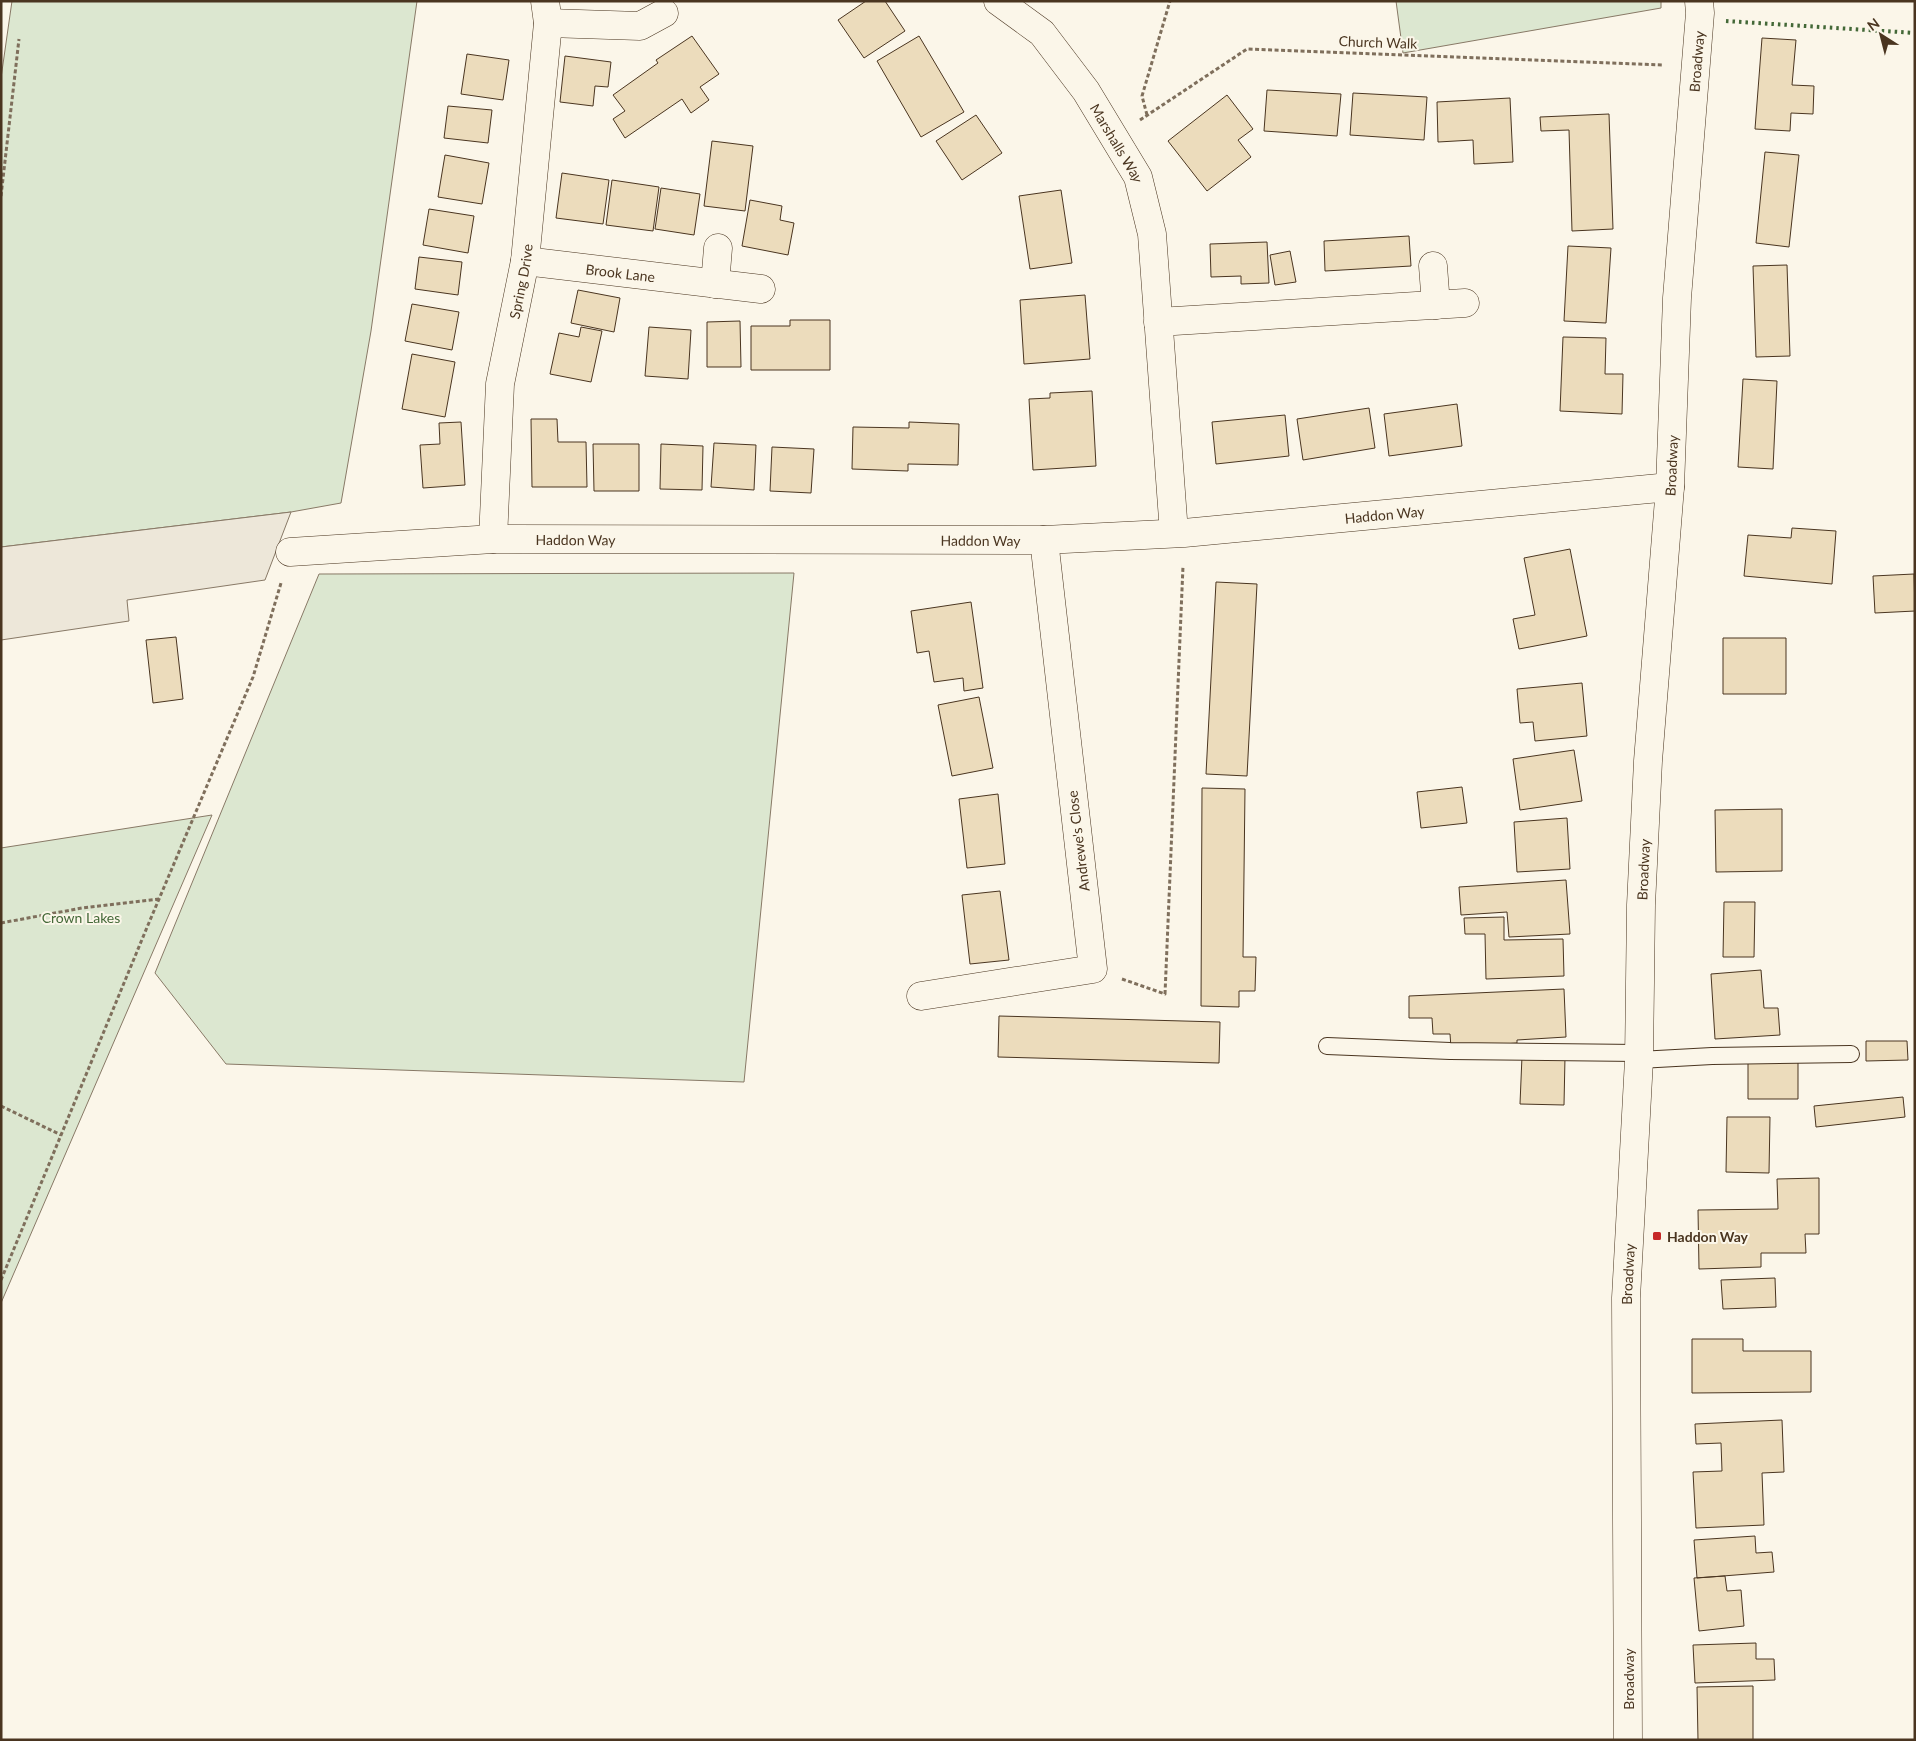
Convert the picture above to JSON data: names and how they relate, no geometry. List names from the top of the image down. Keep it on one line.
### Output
{"streets":{"street":["Broadway","Marshalls Way","Brook Lane","Spring Drive","Haddon Way","Andrewe's Close"],"path":["Church Walk"]},"crossings":[["Church Walk","Marshalls Way"],["Broadway","Haddon Way"],["Marshalls Way","Haddon Way"],["Brook Lane","Spring Drive"],["Spring Drive","Haddon Way"],["Haddon Way","Andrewe's Close"]],"parks":["Crown Lakes"],"places":{"transit":["Haddon Way"]},"north":"top left"}
